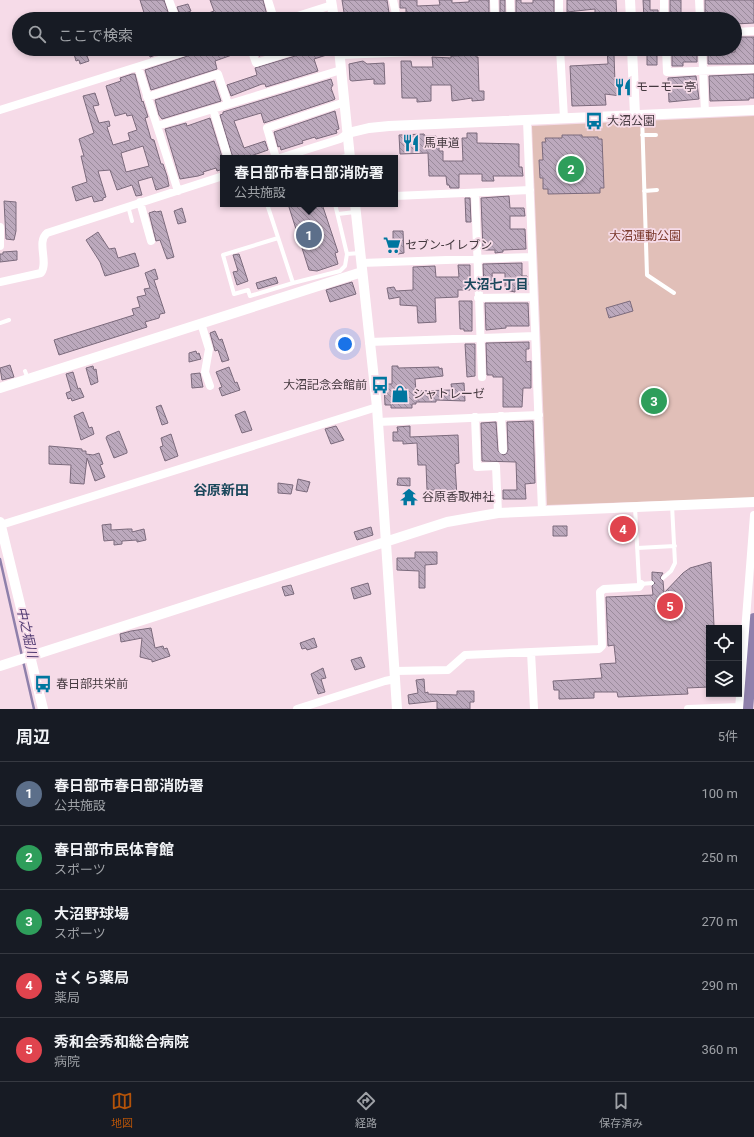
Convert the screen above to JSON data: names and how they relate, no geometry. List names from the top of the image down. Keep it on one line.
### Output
{"districts":["大沼七丁目","谷原新田"],"water":["中之堀川"],"parks":["大沼運動公園"],"places":{"restaurant":["モーモー亭","馬車道"],"bus stop":["大沼公園","大沼記念会館前","春日部共栄前"],"supermarket":["セブン-イレブン"],"shop":["シャトレーゼ"],"temple":["谷原香取神社"]},"page":{"search":"ここで検索","pins":["2","1","3","4","5"],"popup":["春日部市春日部消防署","公共施設"],"heading":["周辺","5件"],"list":[{"mark":"1","name":"春日部市春日部消防署","note":"公共施設","value":"100 m"},{"mark":"2","name":"春日部市民体育館","note":"スポーツ","value":"250 m"},{"mark":"3","name":"大沼野球場","note":"スポーツ","value":"270 m"},{"mark":"4","name":"さくら薬局","note":"薬局","value":"290 m"},{"mark":"5","name":"秀和会秀和総合病院","note":"病院","value":"360 m"}],"nav":["地図","経路","保存済み"]}}
